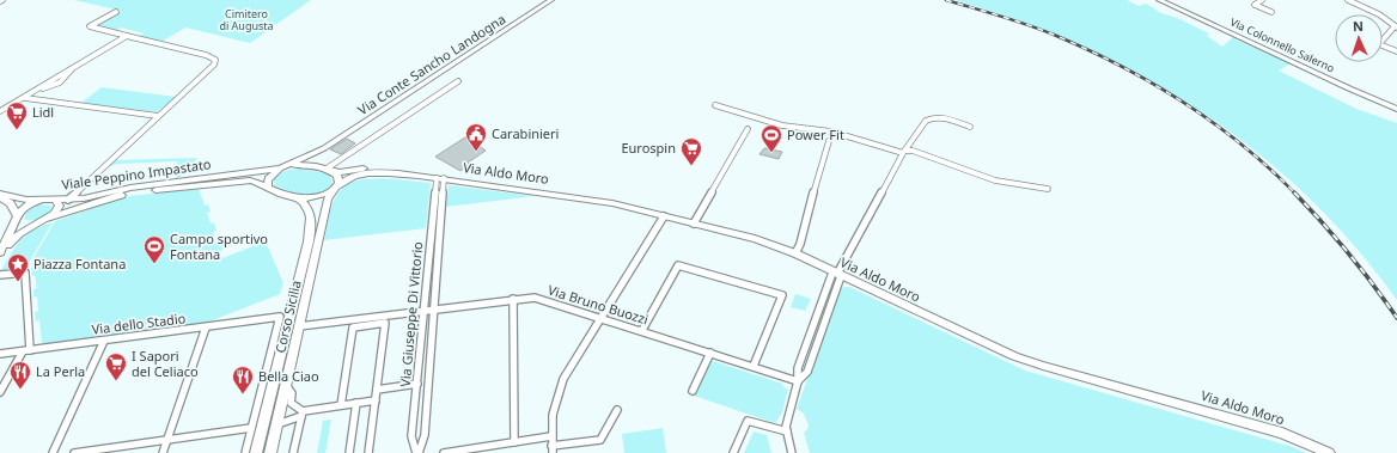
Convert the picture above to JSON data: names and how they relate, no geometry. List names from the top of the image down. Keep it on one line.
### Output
{"streets":{"main road":["Via Colonnello Salerno","Via Conte Sancho Landogna","Via Aldo Moro","Viale Peppino Impastato","Corso Sicilia"],"street":["Via Bruno Buozzi","Via Giuseppe Di Vittorio","Via dello Stadio"]},"crossings":[["Via Conte Sancho Landogna","Viale Peppino Impastato"],["Via Aldo Moro","Via Giuseppe Di Vittorio"],["Viale Peppino Impastato","Corso Sicilia"],["Via Bruno Buozzi","Via Giuseppe Di Vittorio"],["Via Bruno Buozzi","Corso Sicilia"]],"parks":["Cimitero di Augusta"],"places":{"supermarket":["Lidl","Eurospin","I Sapori del Celiaco"],"public building":["Carabinieri"],"sports":["Power Fit","Campo sportivo Fontana"],"place":["Piazza Fontana"],"restaurant":["La Perla","Bella Ciao"]},"north":"top"}
